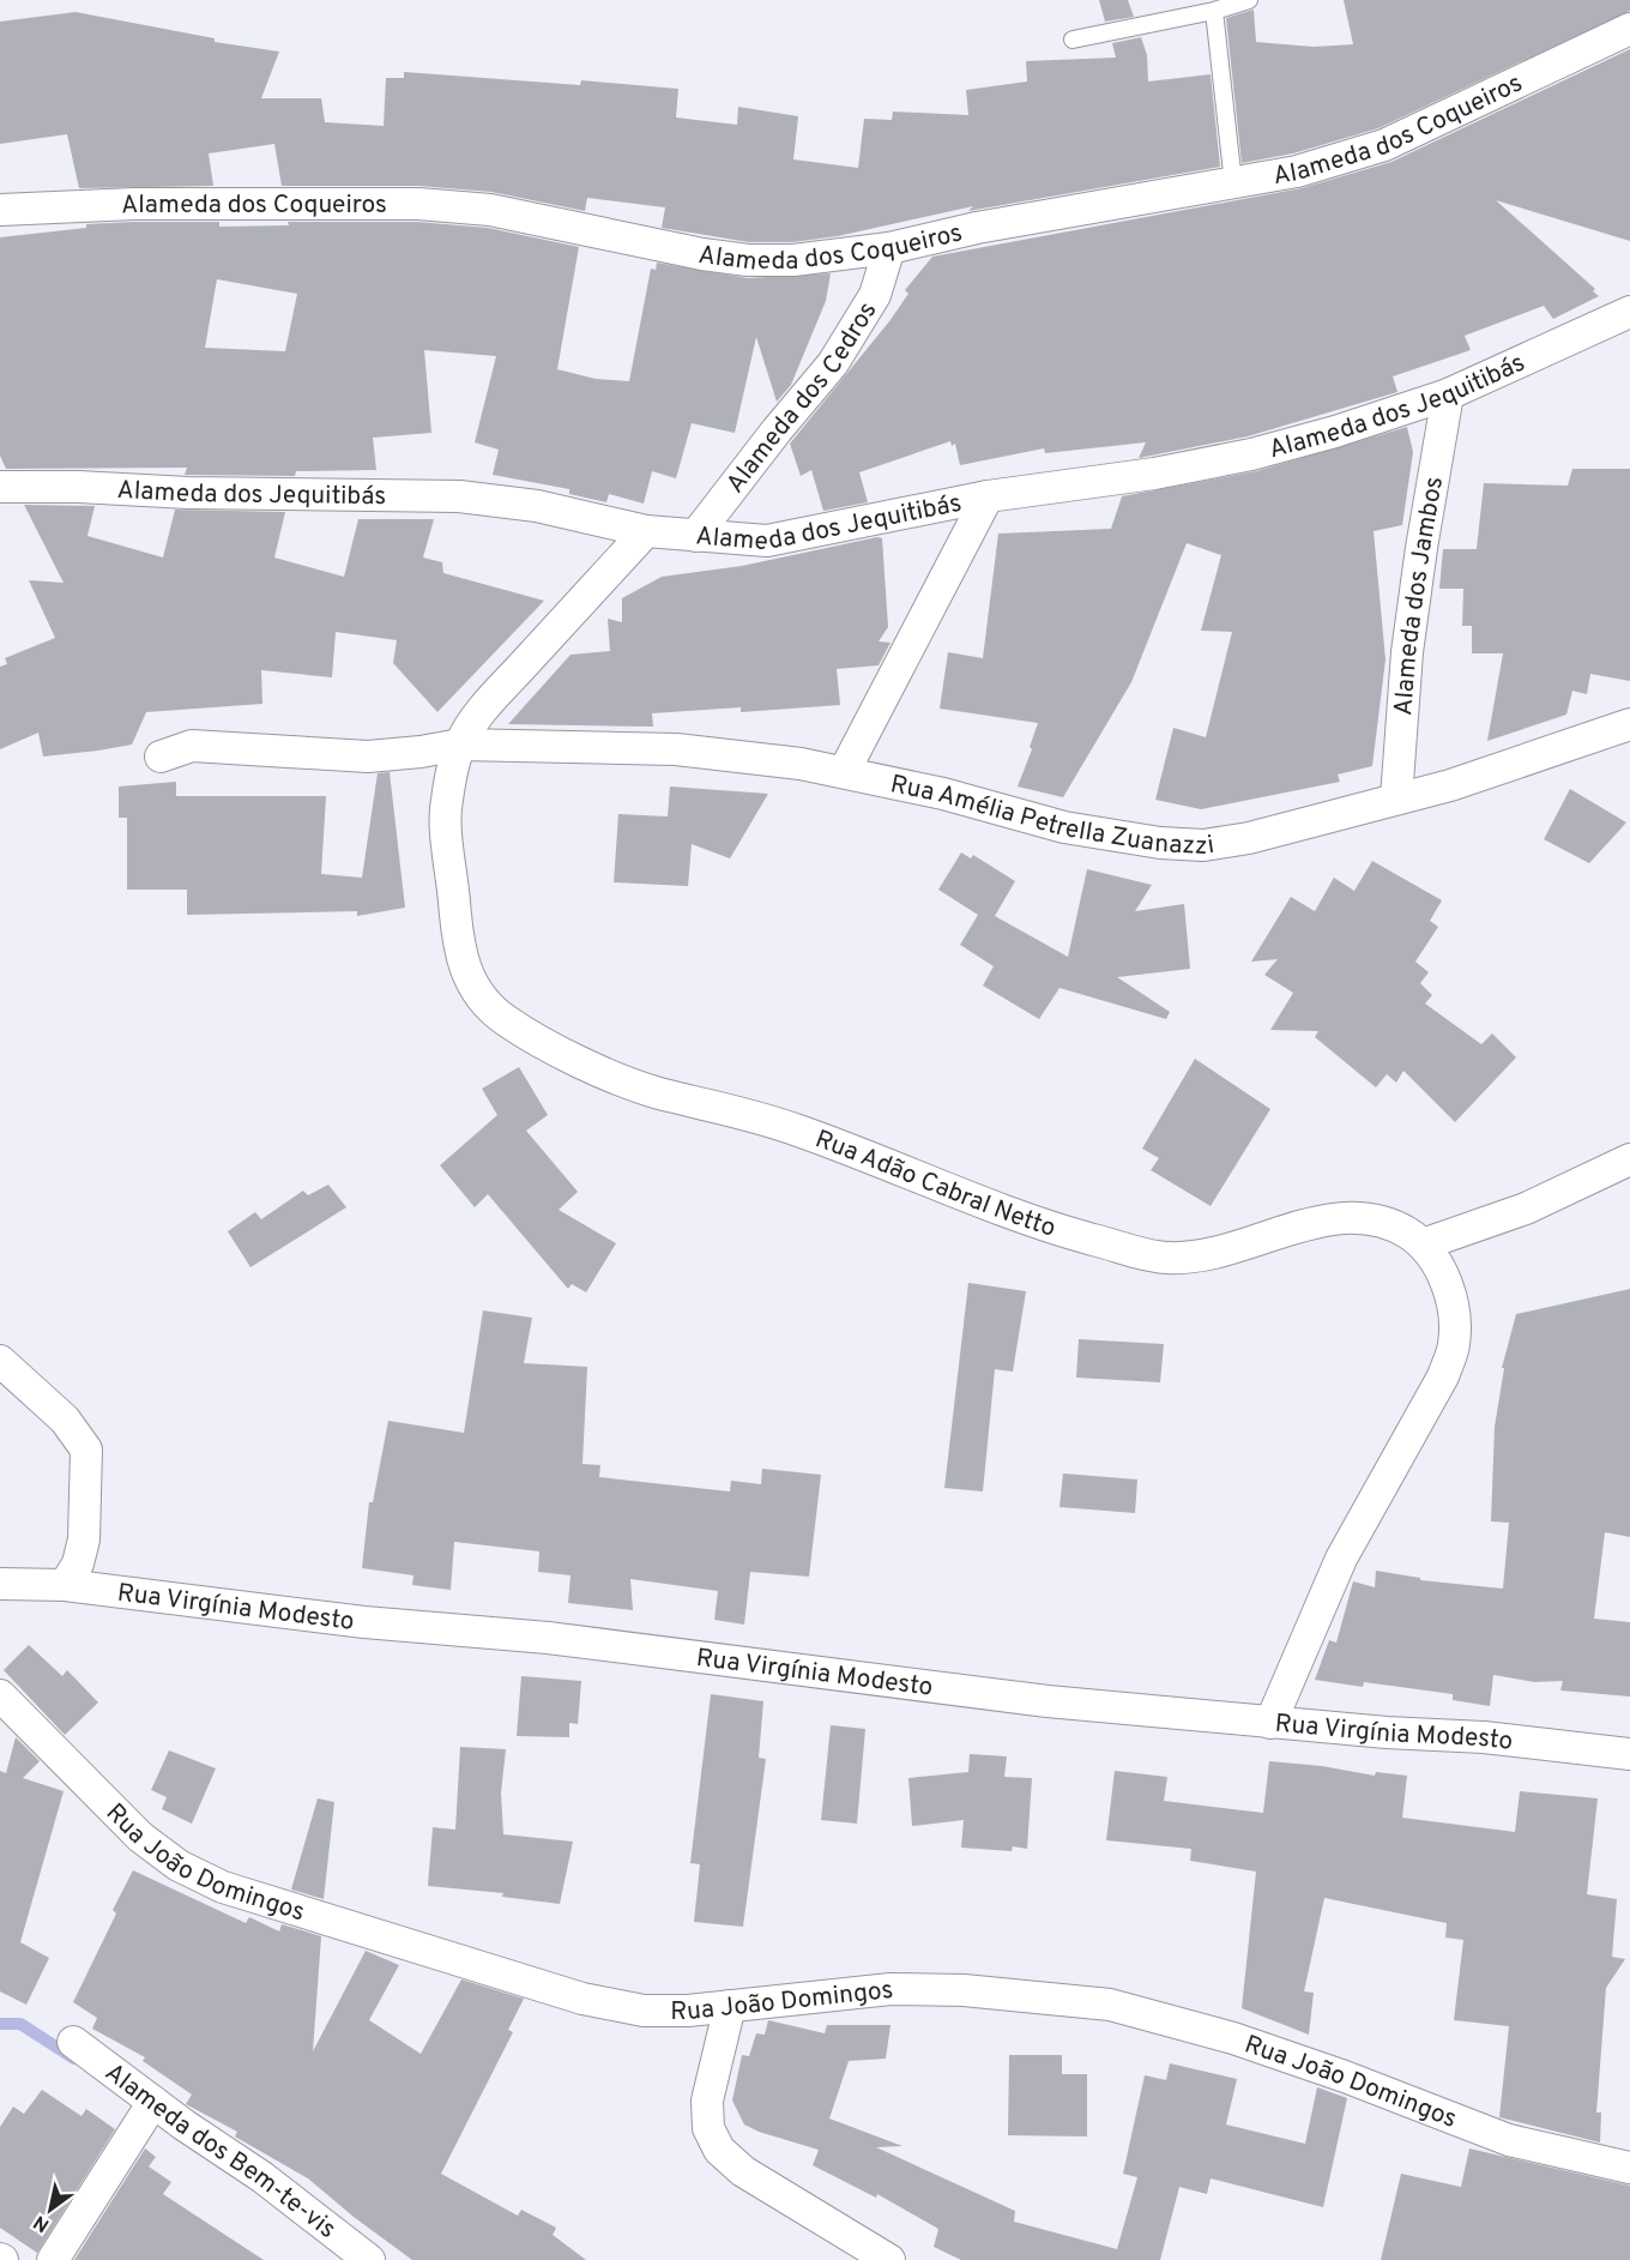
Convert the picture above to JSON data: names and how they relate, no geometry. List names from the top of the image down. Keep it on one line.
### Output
{"streets":{"street":["Alameda dos Coqueiros","Alameda dos Cedros","Alameda dos Jequitibás","Alameda dos Jambos","Rua Amélia Petrella Zuanazzi","Rua Adão Cabral Netto","Rua Virgínia Modesto","Rua João Domingos","Alameda dos Bem-te-vis"]},"crossings":[["Alameda dos Coqueiros","Alameda dos Cedros"],["Alameda dos Cedros","Alameda dos Jequitibás"],["Alameda dos Jequitibás","Alameda dos Jambos"],["Alameda dos Jequitibás","Rua Adão Cabral Netto"],["Alameda dos Jambos","Rua Amélia Petrella Zuanazzi"],["Rua Amélia Petrella Zuanazzi","Rua Adão Cabral Netto"],["Rua Adão Cabral Netto","Rua Virgínia Modesto"]],"north":"bottom left"}
